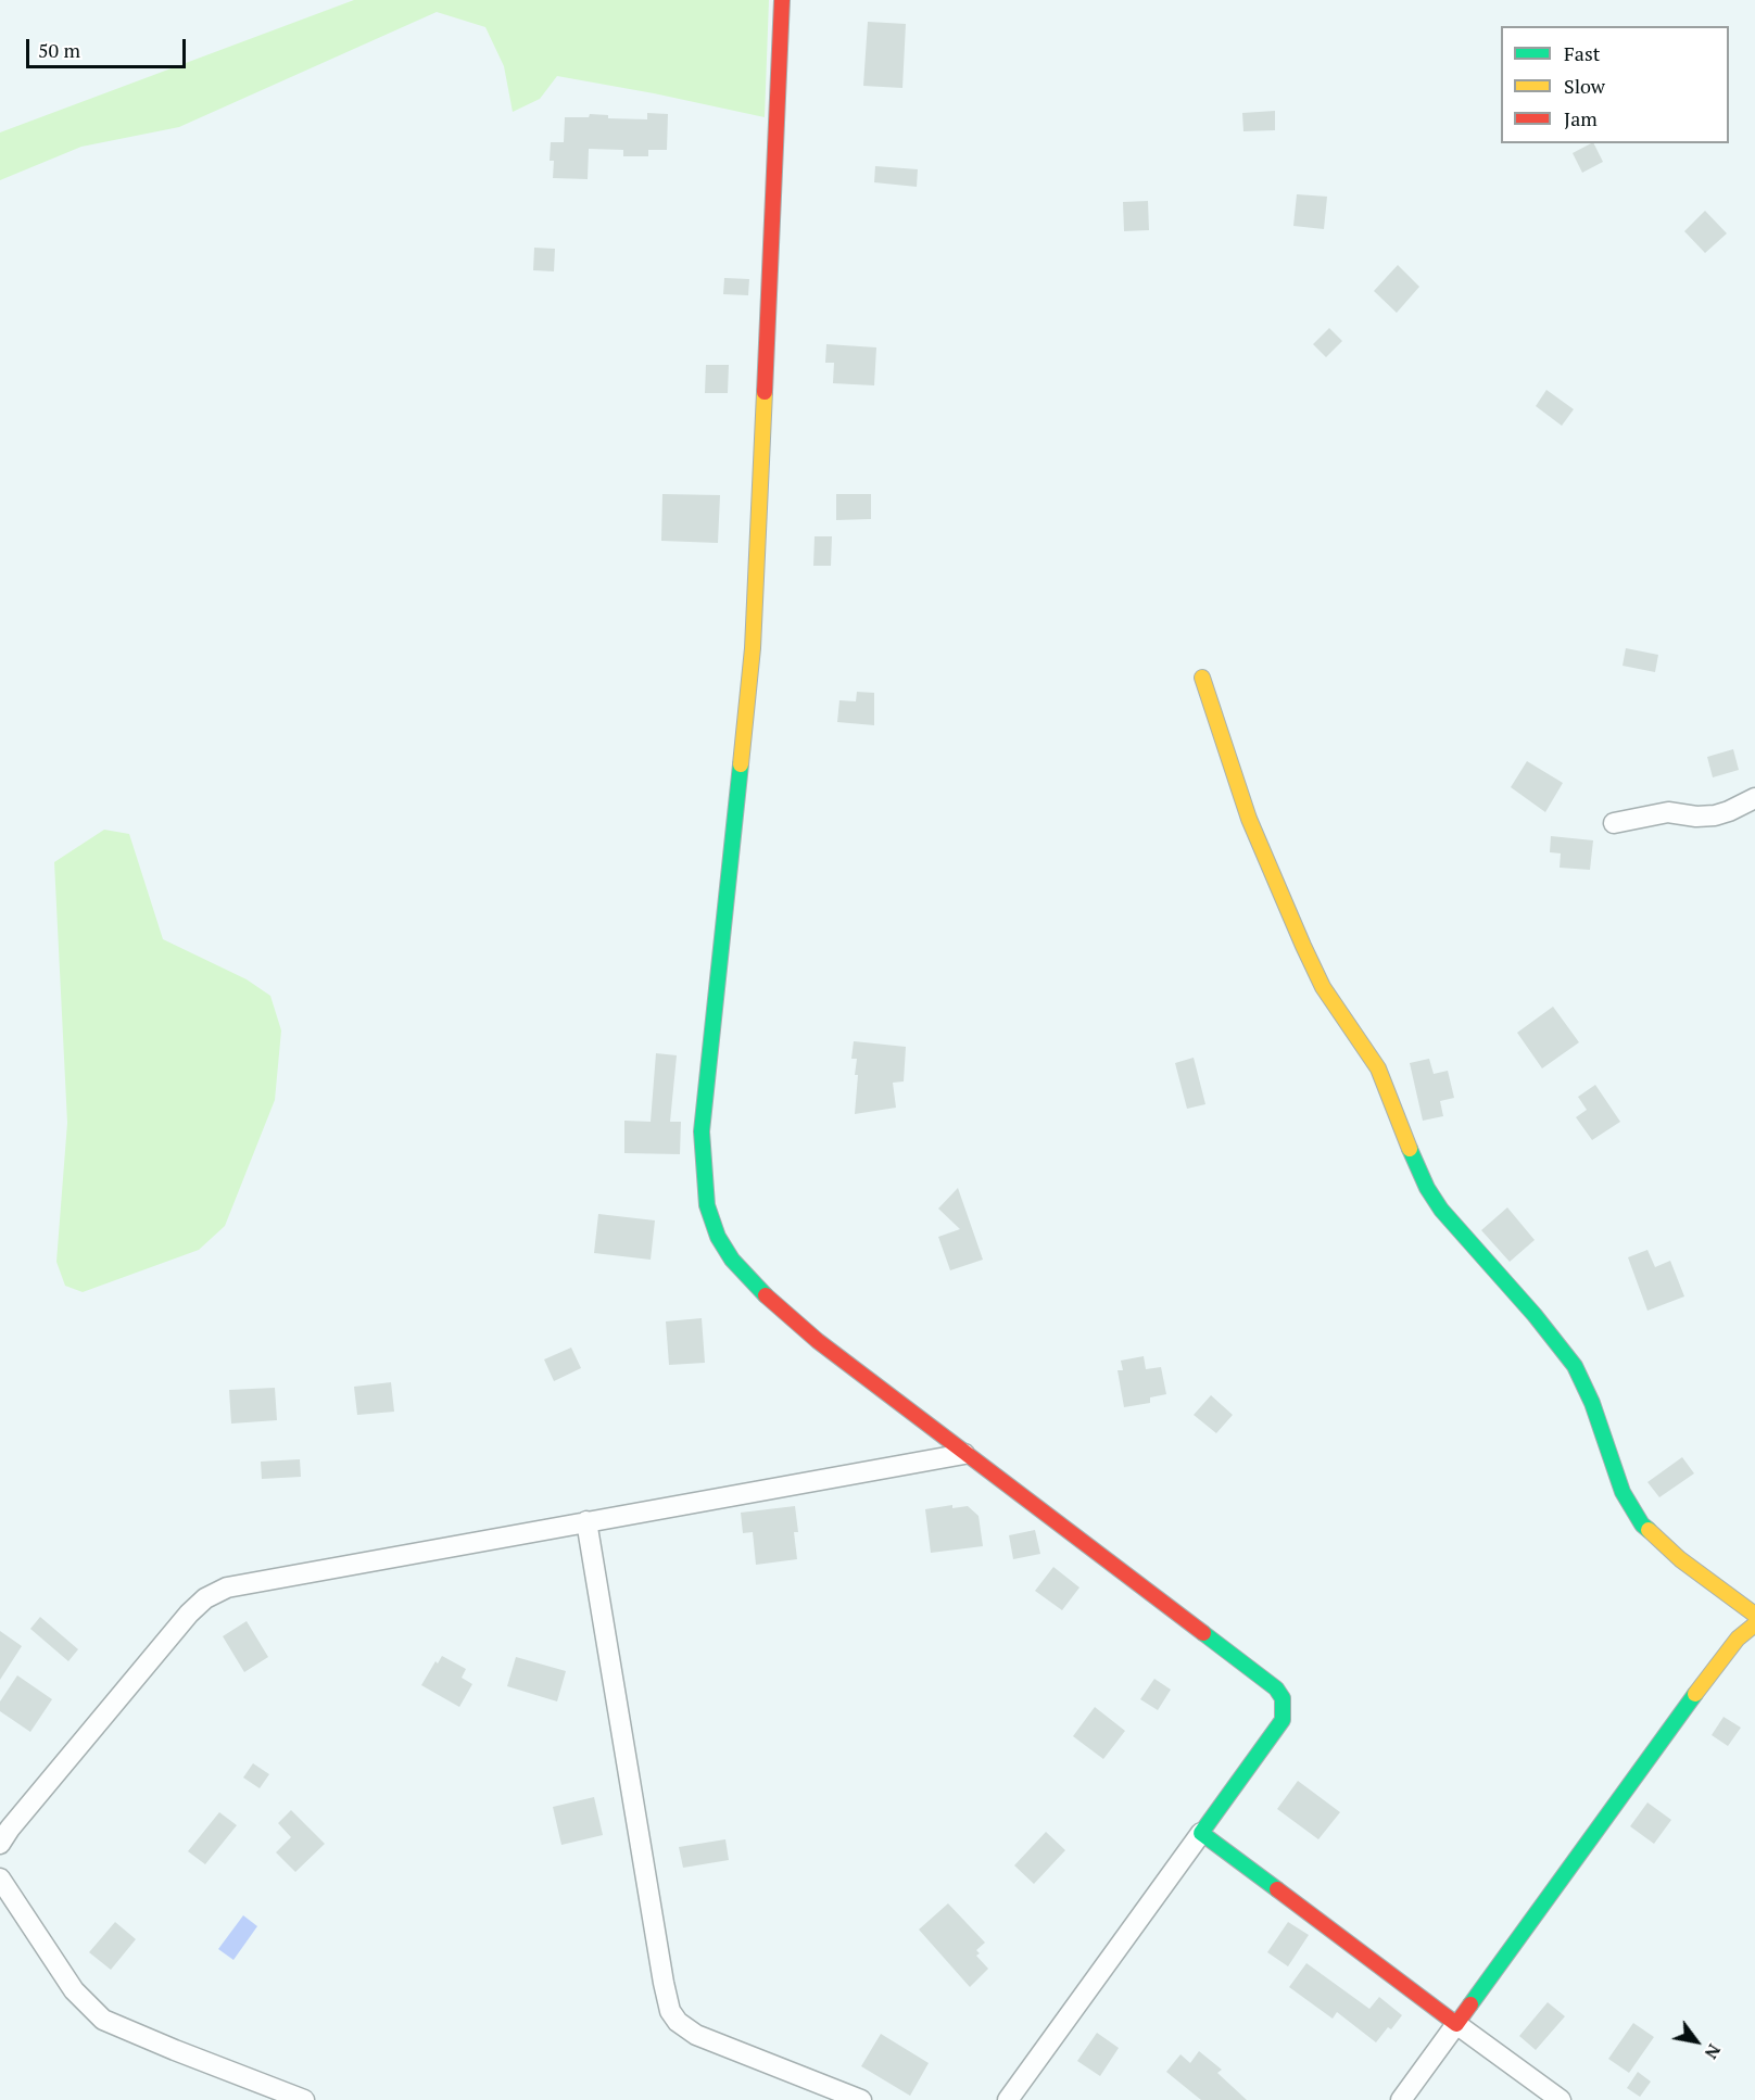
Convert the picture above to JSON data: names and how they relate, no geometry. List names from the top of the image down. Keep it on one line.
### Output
{"legend":["Fast","Slow","Jam"],"scale_bar":"50 m","north":"bottom right"}
